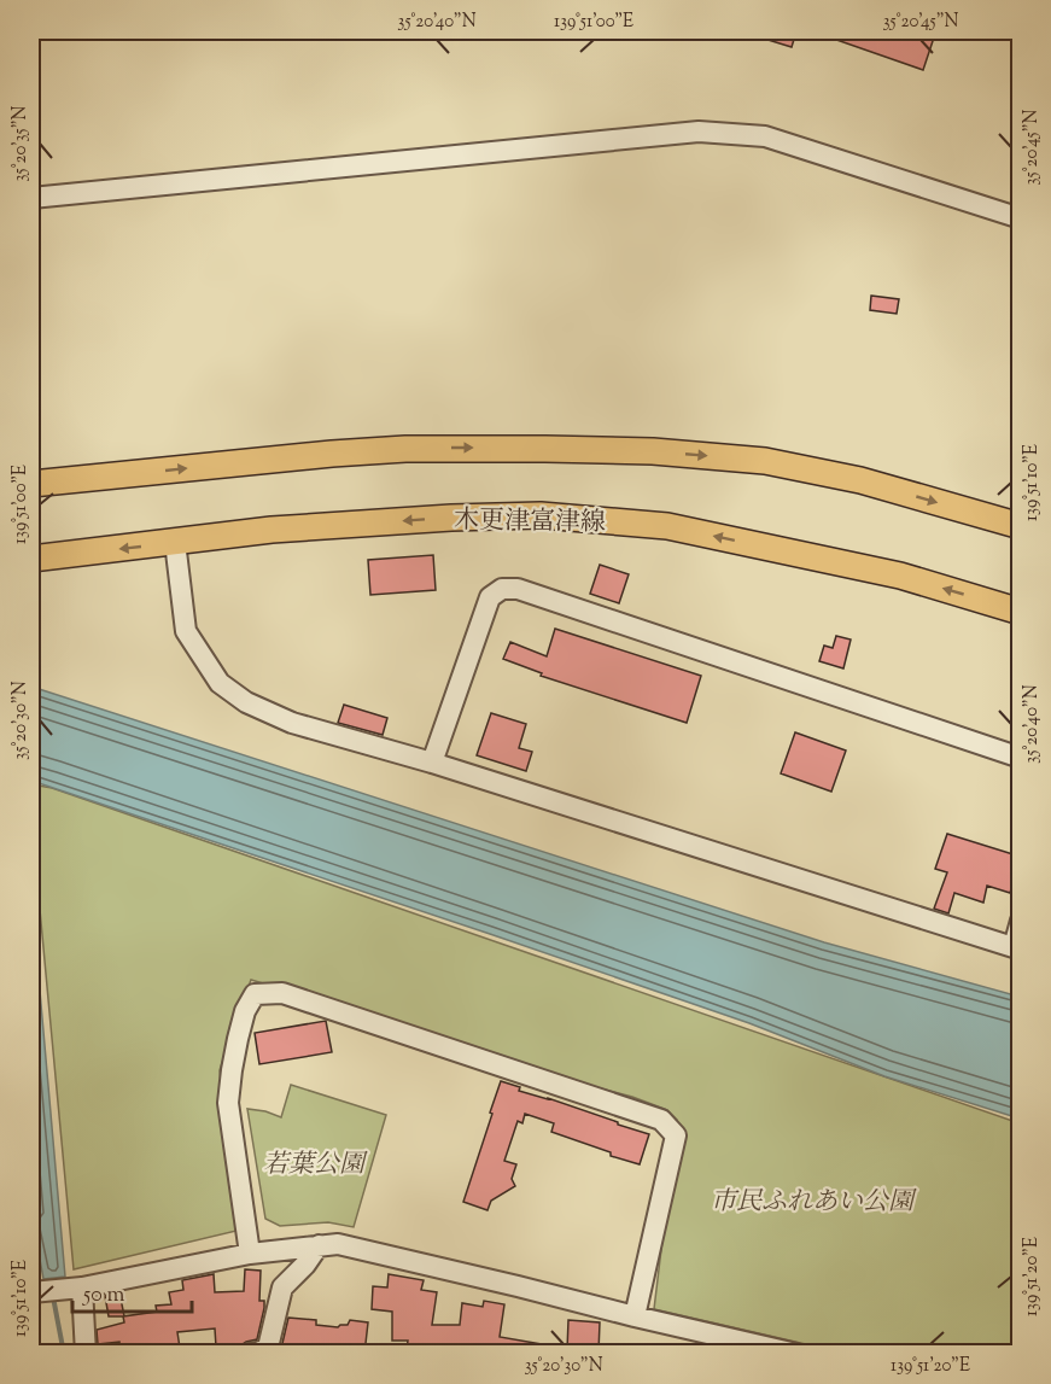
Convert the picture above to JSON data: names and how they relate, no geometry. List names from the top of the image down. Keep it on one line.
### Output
{"streets":{"main road":["木更津富津線"]},"parks":["若葉公園","市民ふれあい公園"],"scale_bar":"50 m","coordinates":["35°20'40\"N","139°51'00\"E","35°20'45\"N","35°20'35\"N","139°51'10\"E","35°20'30\"N","139°51'20\"E"]}
